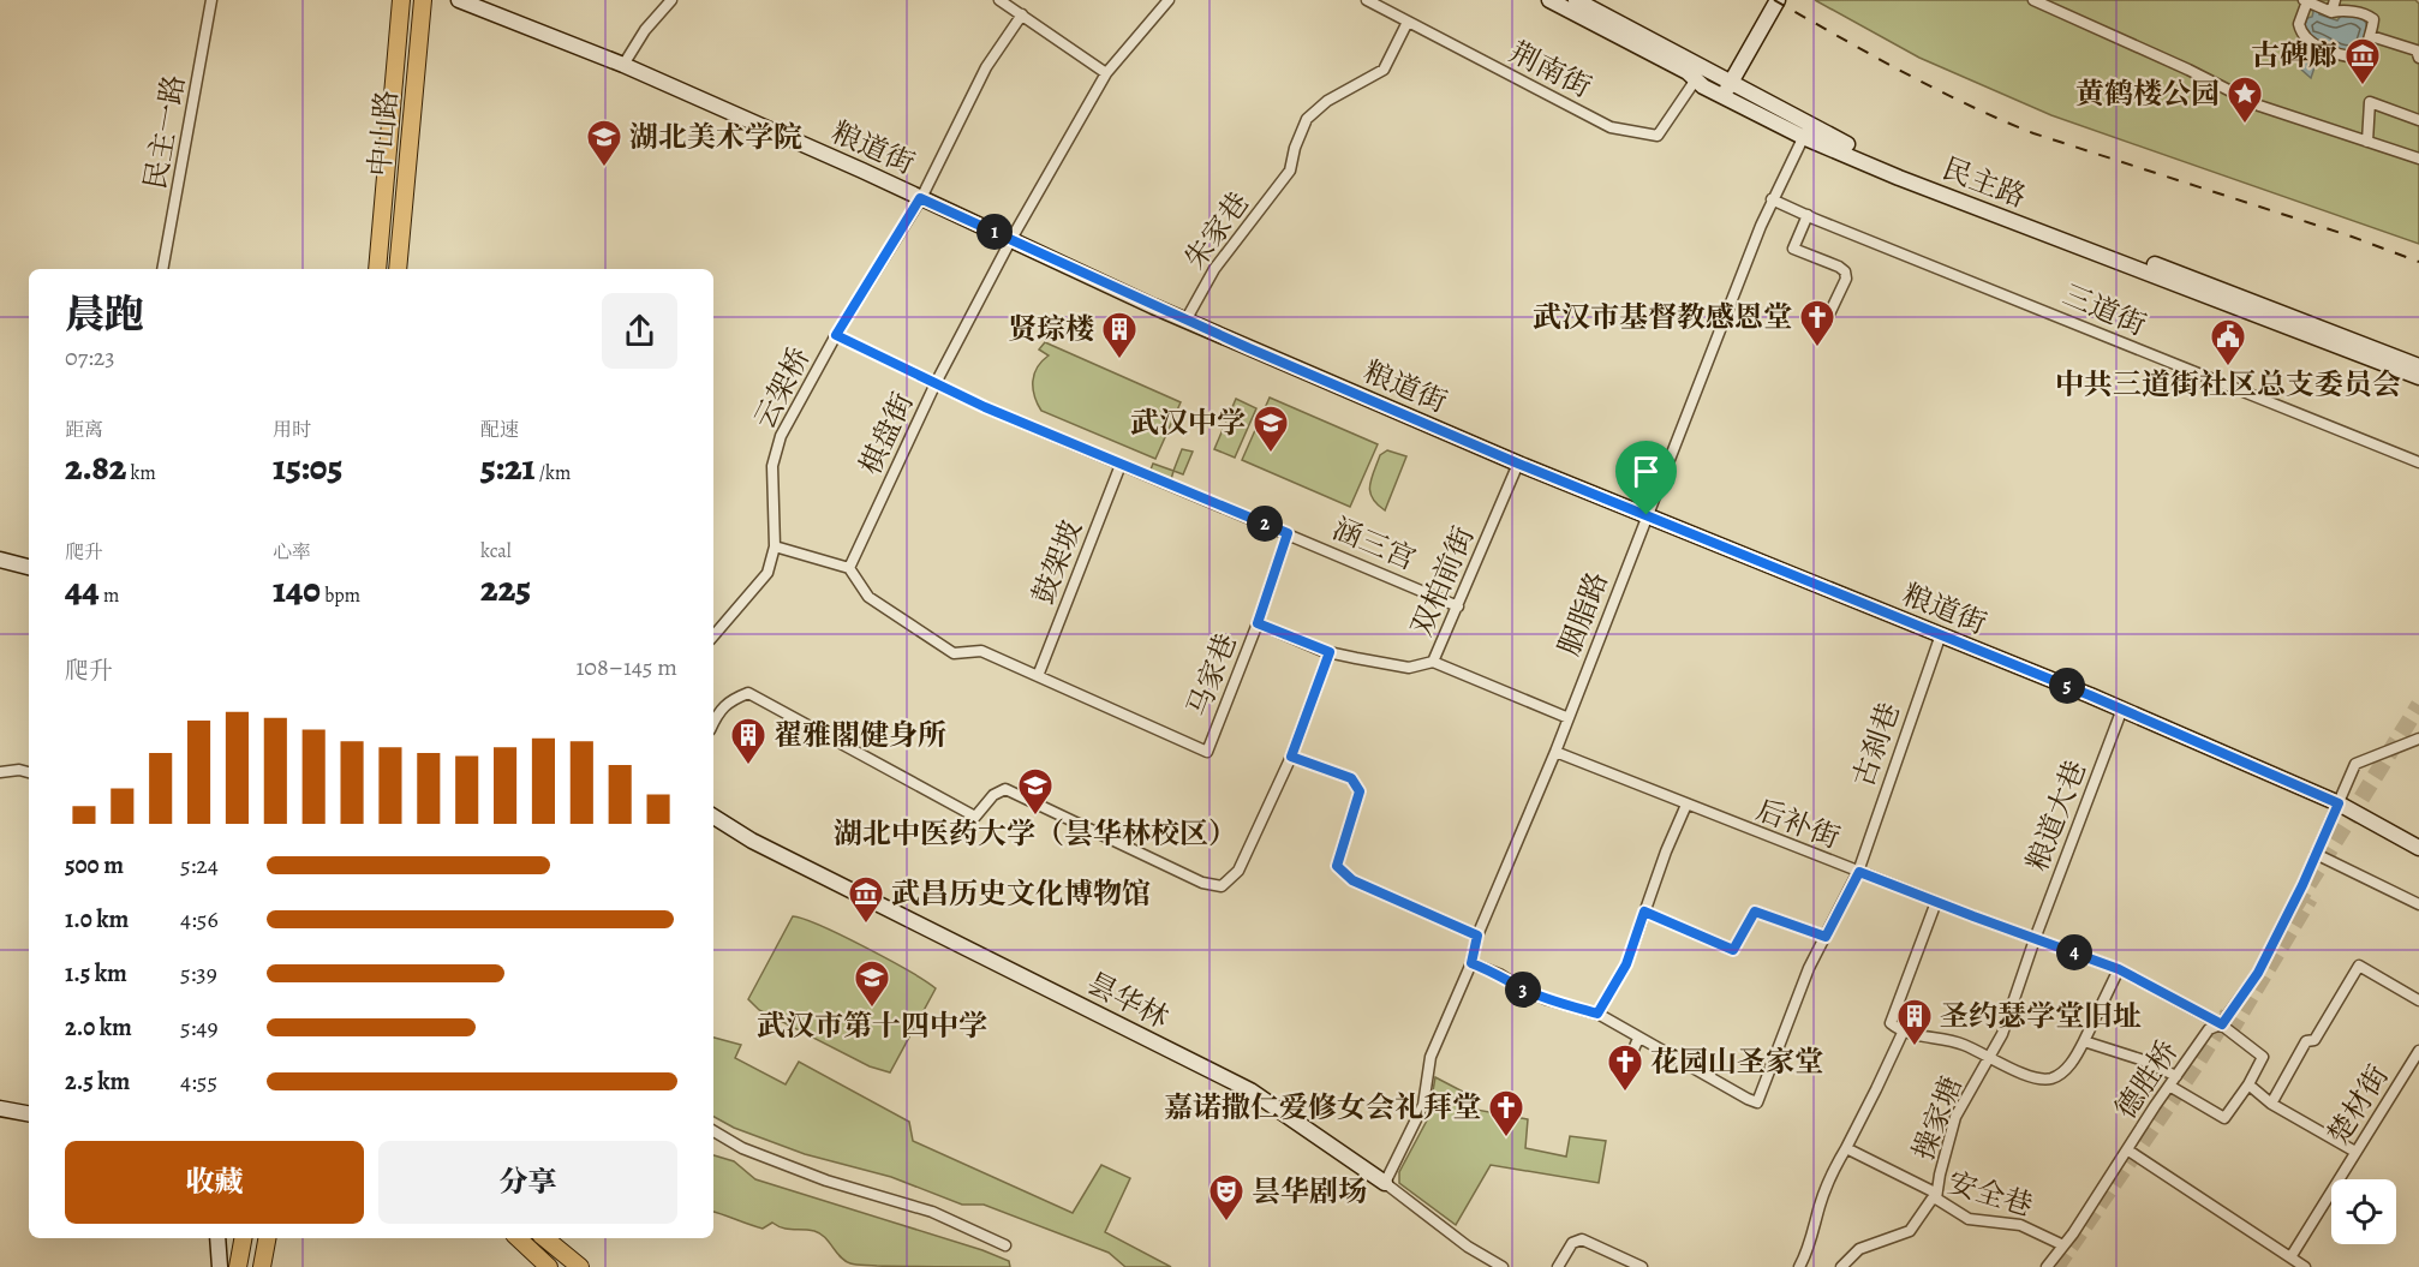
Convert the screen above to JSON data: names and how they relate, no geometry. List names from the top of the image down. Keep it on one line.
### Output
{"streets":{"main road":["中山路"],"street":["荆南街","民主一路","粮道街","民主路","朱家巷","三道街","云架桥","棋盘街","涵三宫","鼓架坡","双柏前街","胭脂路","马家巷","古刹巷","粮道大巷","后补街","昙华林","德胜桥","楚材街","操家塘","安全巷"]},"crossings":[["荆南街","民主路"],["荆南街","朱家巷"],["粮道街","朱家巷"],["粮道街","云架桥"],["粮道街","棋盘街"],["粮道街","双柏前街"],["粮道街","胭脂路"],["粮道街","古刹巷"],["粮道街","粮道大巷"],["粮道街","德胜桥"],["民主路","胭脂路"],["三道街","胭脂路"],["云架桥","涵三宫"],["棋盘街","涵三宫"],["涵三宫","鼓架坡"],["涵三宫","双柏前街"],["涵三宫","马家巷"],["鼓架坡","马家巷"],["双柏前街","胭脂路"],["胭脂路","后补街"],["胭脂路","昙华林"],["古刹巷","后补街"],["粮道大巷","后补街"],["粮道大巷","操家塘"],["后补街","德胜桥"],["德胜桥","安全巷"],["操家塘","安全巷"]],"places":{"museum":["古碑廊","武昌历史文化博物馆"],"place":["黄鹤楼公园"],"school or university":["湖北美术学院","武汉中学","湖北中医药大学（昙华林校区）","武汉市第十四中学"],"church":["武汉市基督教感恩堂","花园山圣家堂","嘉诺撒仁爱修女会礼拜堂"],"building":["贤琮楼","翟雅閣健身所","圣约瑟学堂旧址"],"public building":["中共三道街社区总支委员会"],"theatre":["昙华剧场"]},"page":{"pins":["1","2","5","4","3"],"heading":["晨跑","07:23"],"stats":[["距离","2.82 km"],["用时","15:05"],["配速","5:21 /km"],["爬升","44 m"],["心率","140 bpm"],["kcal","225"]],"chart":["爬升","108–145 m"],"list":[{"name":"500 m","note":"5:24"},{"name":"1.0 km","note":"4:56"},{"name":"1.5 km","note":"5:39"},{"name":"2.0 km","note":"5:49"},{"name":"2.5 km","note":"4:55"}],"buttons":["收藏","分享"]}}
